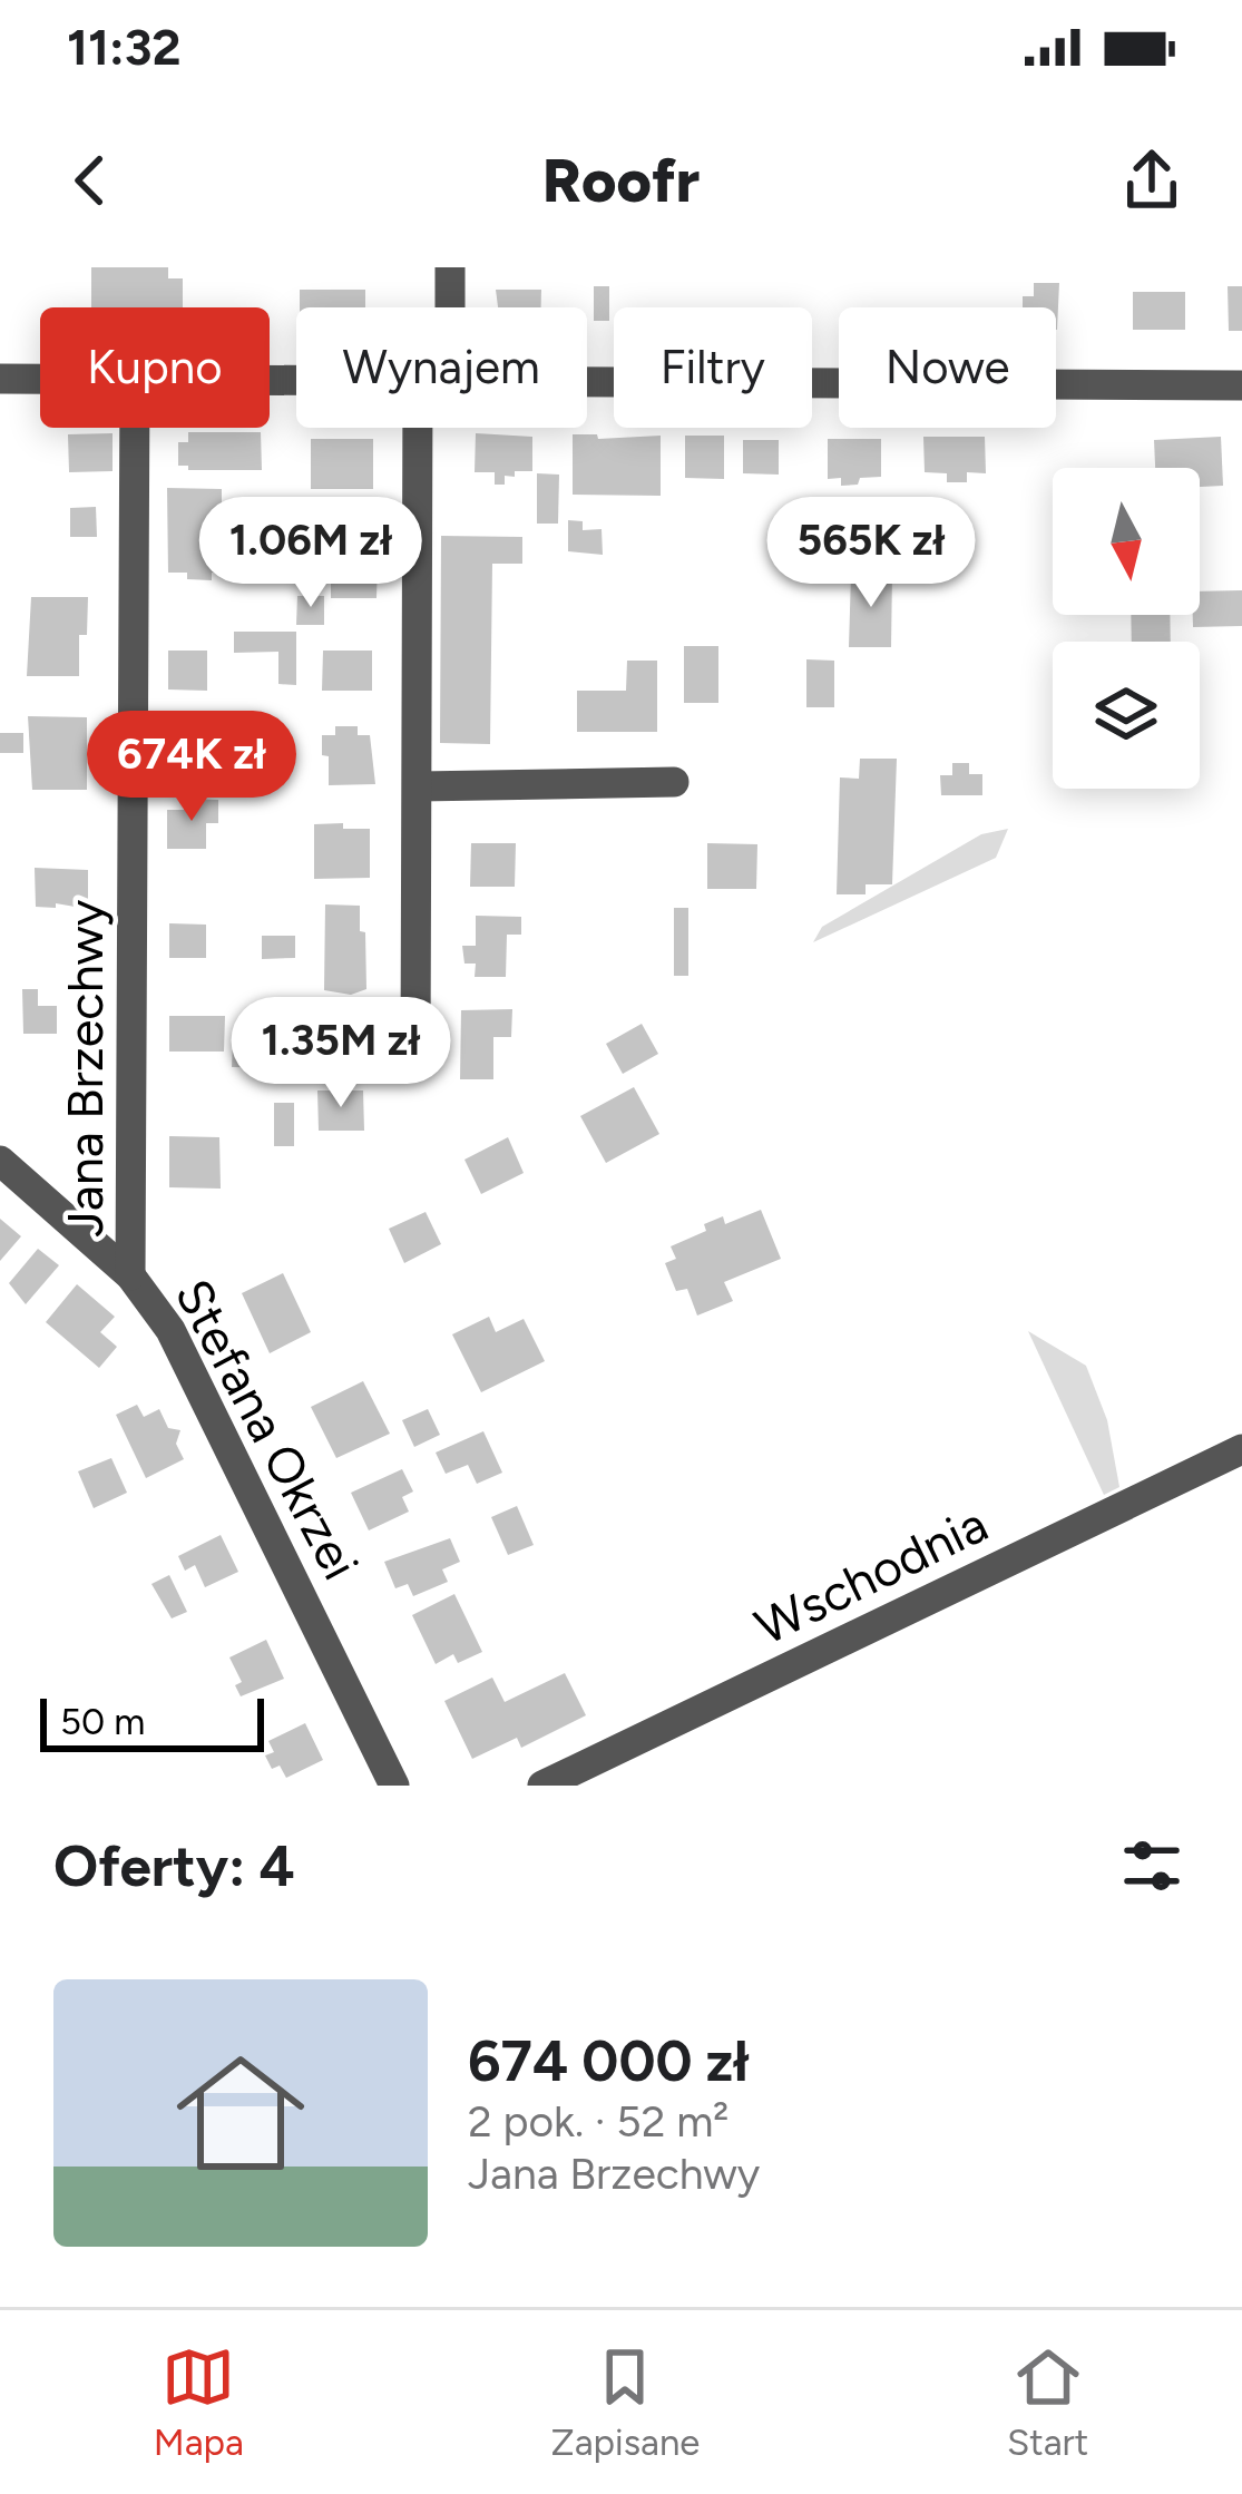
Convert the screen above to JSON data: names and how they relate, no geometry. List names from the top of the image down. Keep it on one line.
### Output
{"streets":{"street":["Jana Brzechwy","Stefana Okrzei","Wschodnia"]},"crossings":[["Jana Brzechwy","Stefana Okrzei"]],"scale_bar":"50 m","north":"bottom","page":{"status":"11:32","header":"Roofr","chip":["Kupno","Wynajem","Filtry","Nowe"],"price":["1.06M zł","565K zł","674K zł","1.35M zł"],"scale":"50 m","heading":"Oferty: 4","list":[{"name":"674 000 zł","note":"2 pok. · 52 m² · Jana Brzechwy"}],"tabs":["Mapa","Zapisane","Start"]}}
